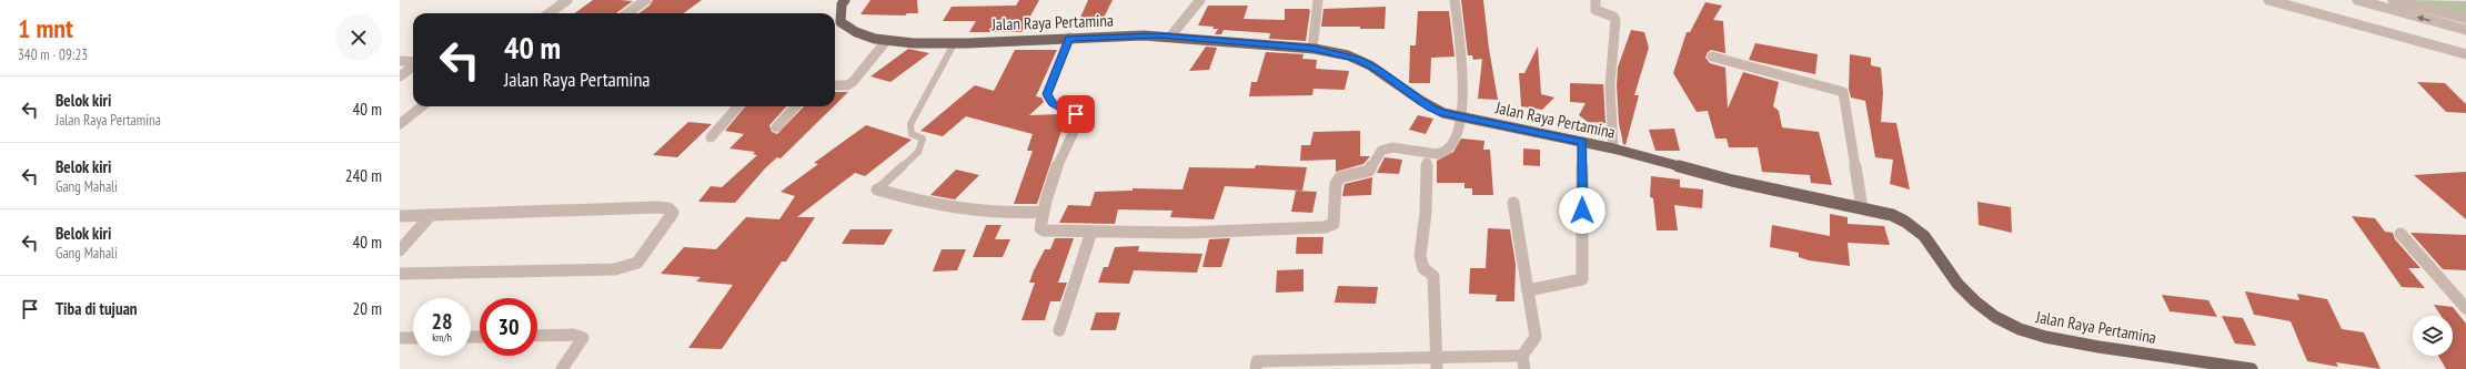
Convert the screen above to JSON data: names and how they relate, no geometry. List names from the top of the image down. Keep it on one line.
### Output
{"streets":{"main road":["Jalan Raya Pertamina"]},"page":{"heading":["1 mnt","340 m · 09:23"],"turn":["40 m","Jalan Raya Pertamina"],"list":[{"name":"Belok kiri","note":"Jalan Raya Pertamina","value":"40 m"},{"name":"Belok kiri","note":"Gang Mahali","value":"240 m"},{"name":"Belok kiri","note":"Gang Mahali","value":"40 m"},{"name":"Tiba di tujuan","value":"20 m"}],"speed":"28 km/h","limit":"30"}}
